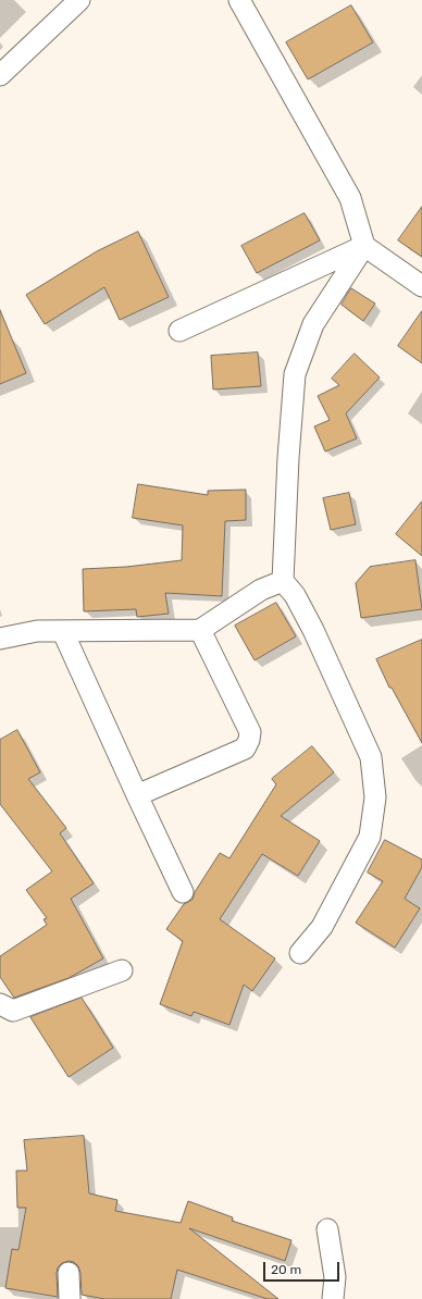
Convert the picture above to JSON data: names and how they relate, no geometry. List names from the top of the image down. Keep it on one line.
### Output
{"scale_bar":"20 m"}
